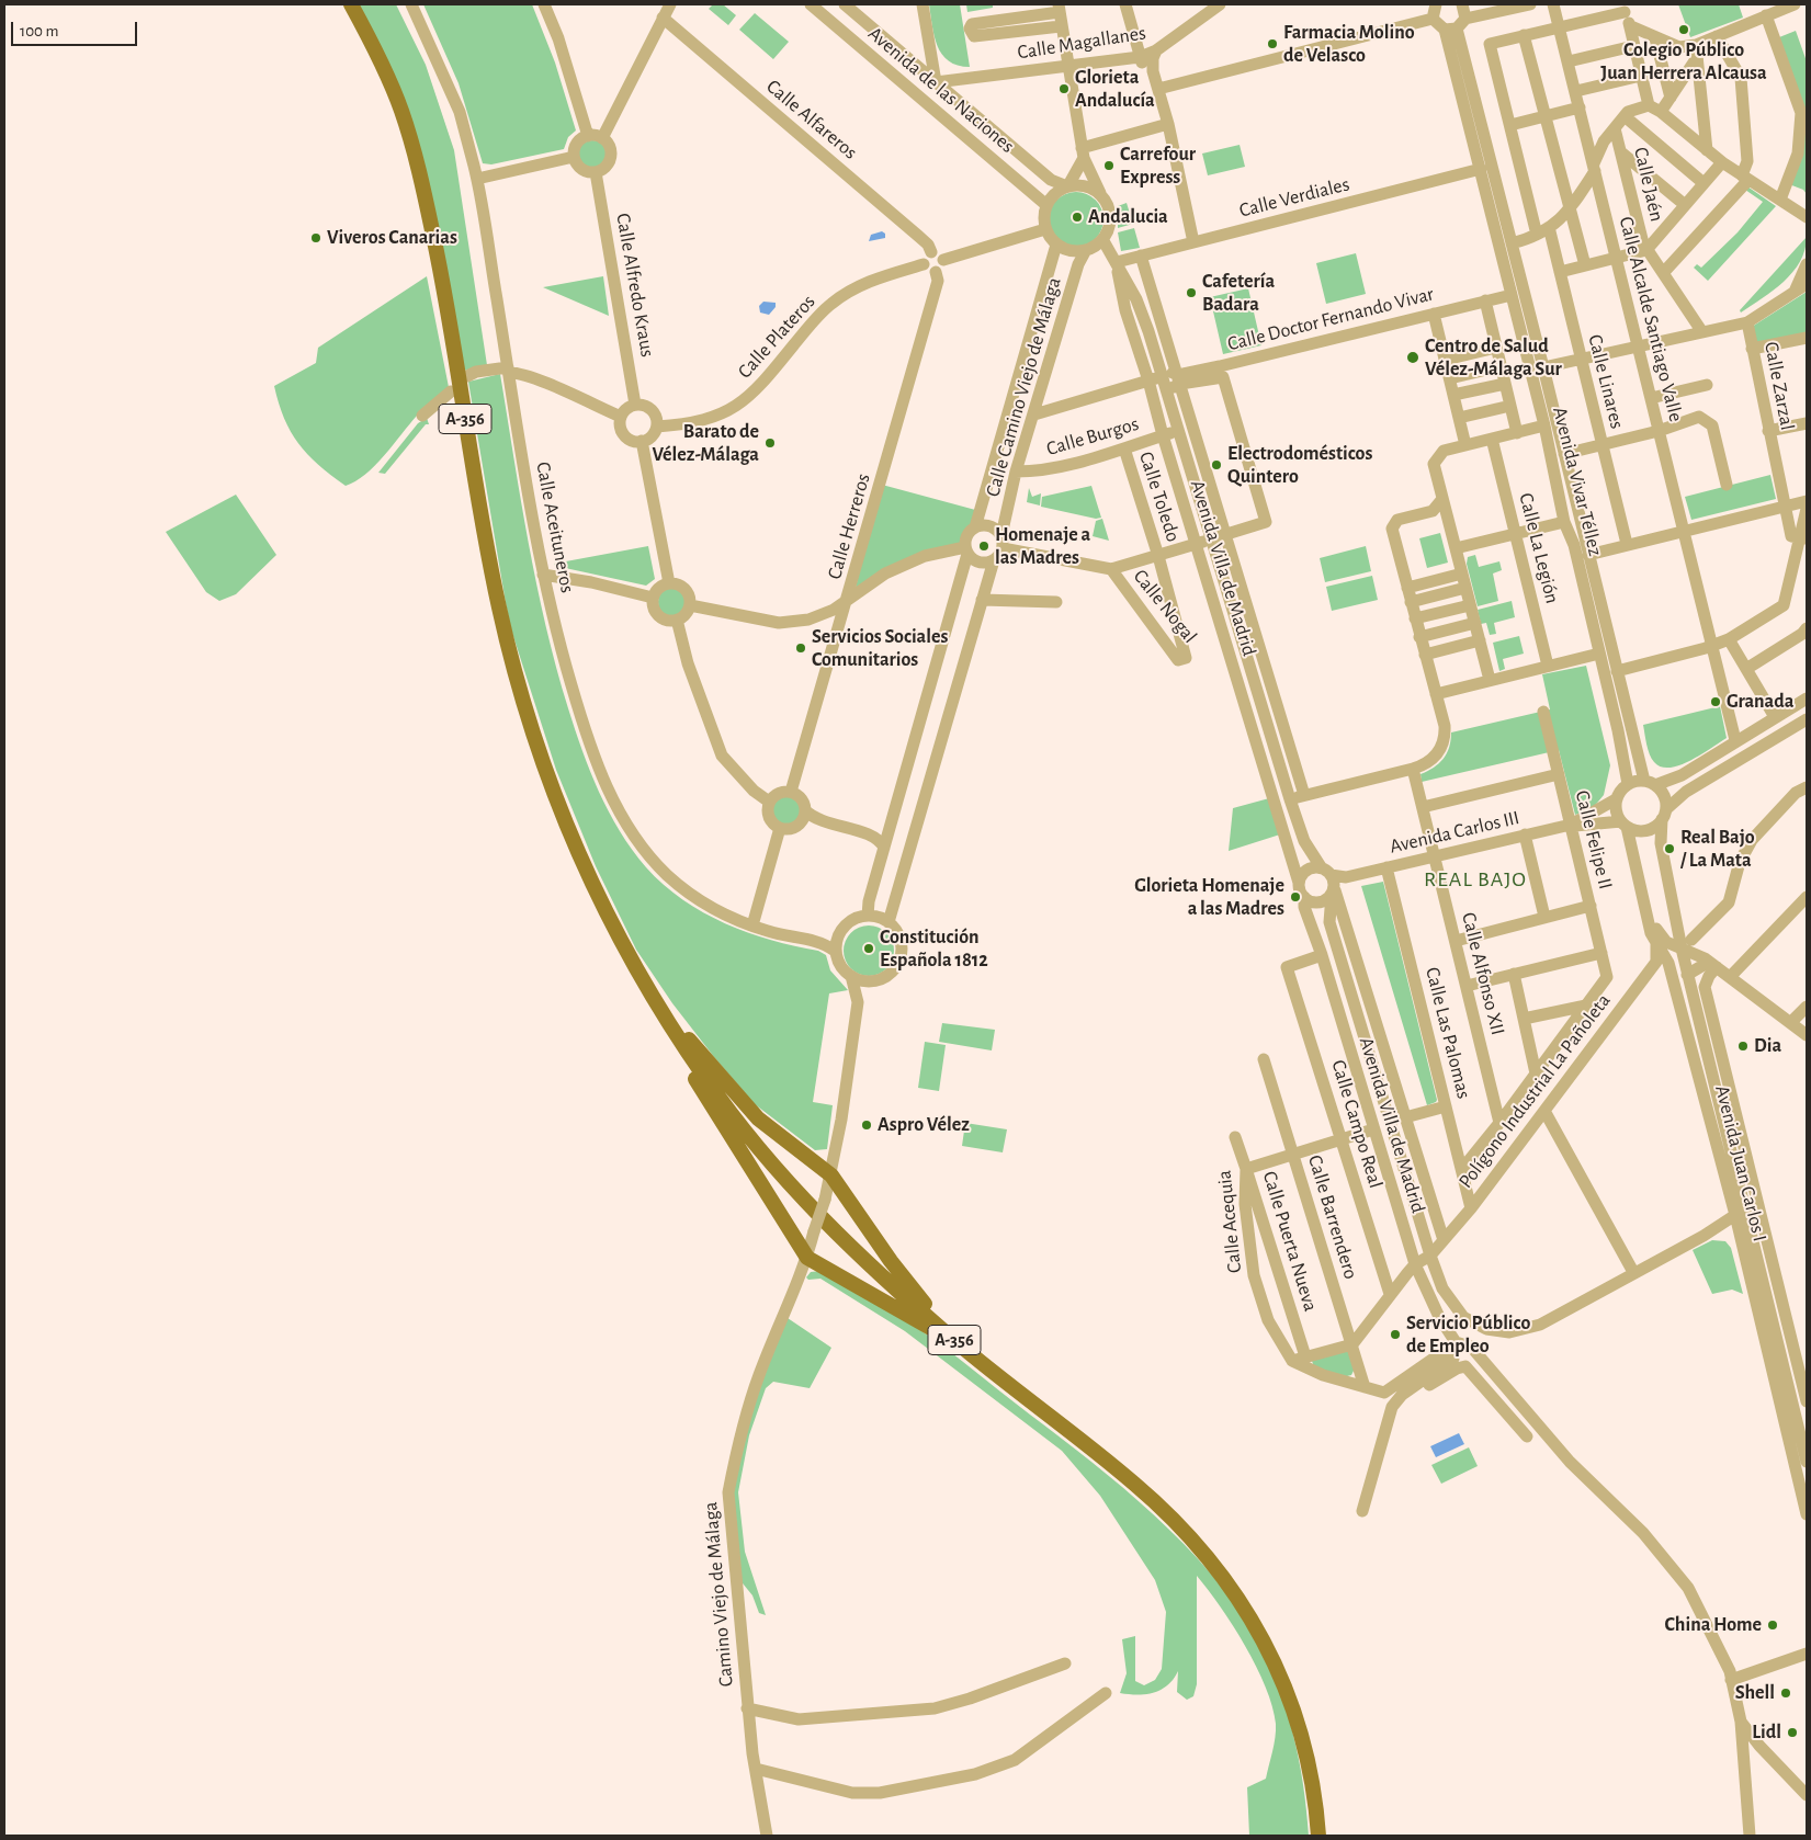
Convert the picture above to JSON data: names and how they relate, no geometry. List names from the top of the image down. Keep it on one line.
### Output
{"streets":{"main road":["A-356"],"street":["Calle Magallanes","Avenida de las Naciones","Calle Alfareros","Calle Jaén","Calle Verdiales","Calle Alfredo Kraus","Calle Doctor Fernando Vivar","Calle Alcalde Santiago Valle","Calle Plateros","Calle Linares","Calle Zarzal","Calle Camino Viejo de Málaga","Calle Burgos","Avenida Vivar Téllez","Calle Toledo","Calle Herreros","Calle Aceituneros","Calle La Legión","Avenida Villa de Madrid","Calle Nogal","Avenida Carlos III","Calle Felipe II","Calle Alfonso XII","Calle Las Palomas","Polígono Industrial La Pañoleta","Calle Campo Real","Avenida Juan Carlos I","Calle Barrendero","Calle Acequia","Calle Puerta Nueva","Camino Viejo de Málaga"]},"crossings":[["Calle Magallanes","Avenida de las Naciones"],["Avenida de las Naciones","Calle Camino Viejo de Málaga"],["Calle Alfareros","Calle Plateros"],["Calle Alfareros","Calle Herreros"],["Calle Verdiales","Avenida Vivar Téllez"],["Calle Verdiales","Avenida Villa de Madrid"],["Calle Alfredo Kraus","Calle Plateros"],["Calle Doctor Fernando Vivar","Avenida Vivar Téllez"],["Calle Doctor Fernando Vivar","Avenida Villa de Madrid"],["Calle Plateros","Calle Herreros"],["Calle Camino Viejo de Málaga","Calle Burgos"],["Calle Burgos","Calle Toledo"],["Calle Burgos","Avenida Villa de Madrid"],["Avenida Vivar Téllez","Avenida Carlos III"],["Avenida Vivar Téllez","Avenida Juan Carlos I"],["Calle Toledo","Calle Nogal"],["Avenida Villa de Madrid","Avenida Carlos III"],["Avenida Villa de Madrid","Polígono Industrial La Pañoleta"],["Avenida Villa de Madrid","Calle Campo Real"],["Avenida Villa de Madrid","Calle Puerta Nueva"],["Avenida Carlos III","Calle Felipe II"],["Avenida Carlos III","Calle Alfonso XII"],["Avenida Carlos III","Calle Las Palomas"],["Avenida Carlos III","Avenida Juan Carlos I"],["Calle Las Palomas","Polígono Industrial La Pañoleta"],["Polígono Industrial La Pañoleta","Calle Campo Real"],["Polígono Industrial La Pañoleta","Avenida Juan Carlos I"],["Polígono Industrial La Pañoleta","Calle Barrendero"],["Calle Campo Real","Calle Puerta Nueva"],["Calle Barrendero","Calle Puerta Nueva"],["Calle Acequia","Calle Puerta Nueva"]],"districts":["REAL BAJO"],"places":["Colegio Público Juan Herrera Alcausa","Farmacia Molino de Velasco","Glorieta Andalucía","Carrefour Express","Andalucia","Viveros Canarias","Cafetería Badara","Centro de Salud Vélez-Málaga Sur","Barato de Vélez-Málaga","Electrodomésticos Quintero","Homenaje a las Madres","Servicios Sociales Comunitarios","Granada","Real Bajo / La Mata","Glorieta Homenaje a las Madres","Constitución Española 1812","Dia","Aspro Vélez","Servicio Público de Empleo","China Home","Shell","Lidl"],"scale_bar":"100 m"}
